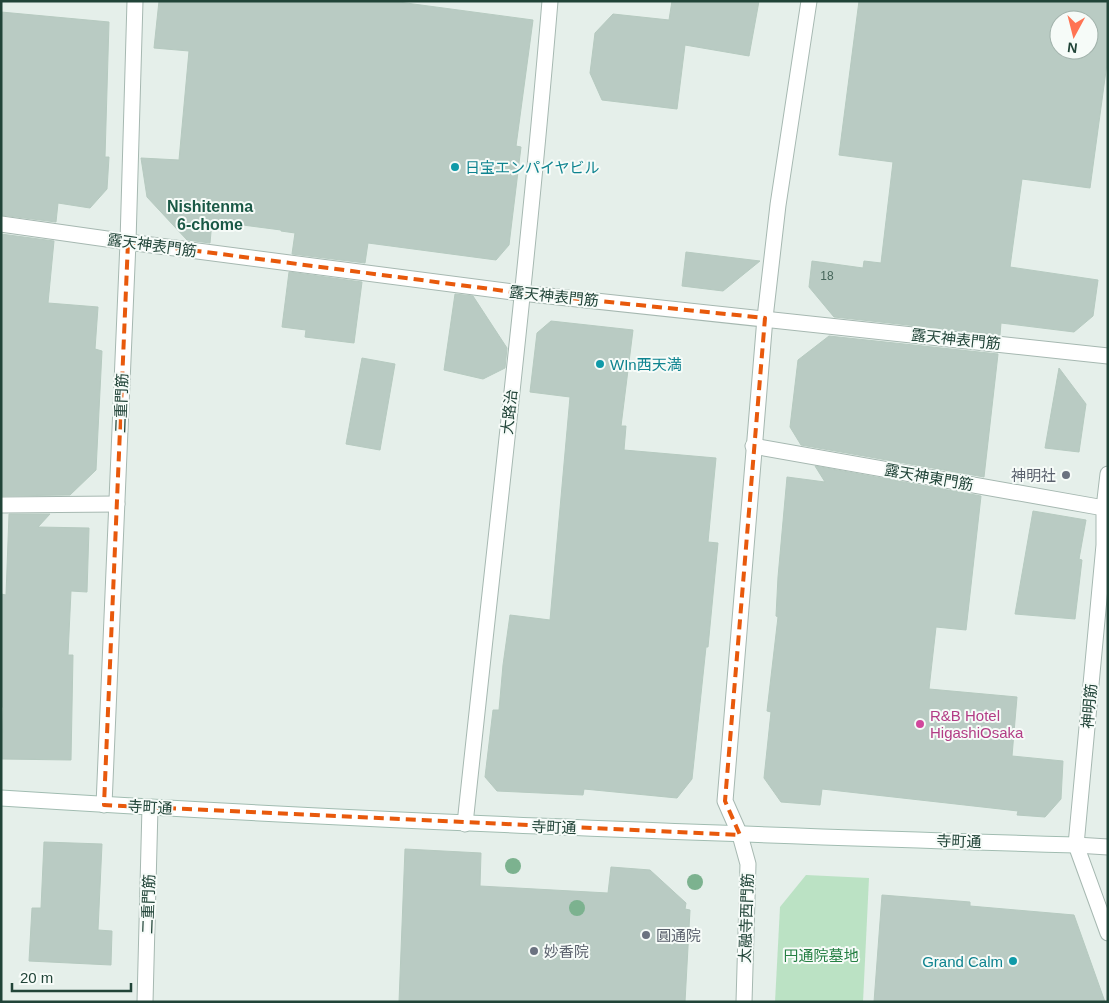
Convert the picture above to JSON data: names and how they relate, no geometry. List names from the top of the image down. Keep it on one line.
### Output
{"streets":{"street":["露天神表門筋","二重門筋","大路治","露天神東門筋","神明筋","寺町通","太融寺西門筋"]},"crossings":[["露天神表門筋","二重門筋"],["露天神表門筋","大路治"],["露天神表門筋","太融寺西門筋"],["二重門筋","寺町通"],["大路治","寺町通"],["露天神東門筋","神明筋"],["露天神東門筋","太融寺西門筋"],["神明筋","寺町通"],["寺町通","太融寺西門筋"]],"districts":["Nishitenma 6-chome"],"parks":["円通院墓地"],"places":["日宝エンパイヤビル","WIn西天満","神明社","R&B Hotel HigashiOsaka","圓通院","妙香院","Grand Calm"],"house_numbers":["18"],"scale_bar":"20 m","north":"bottom"}
